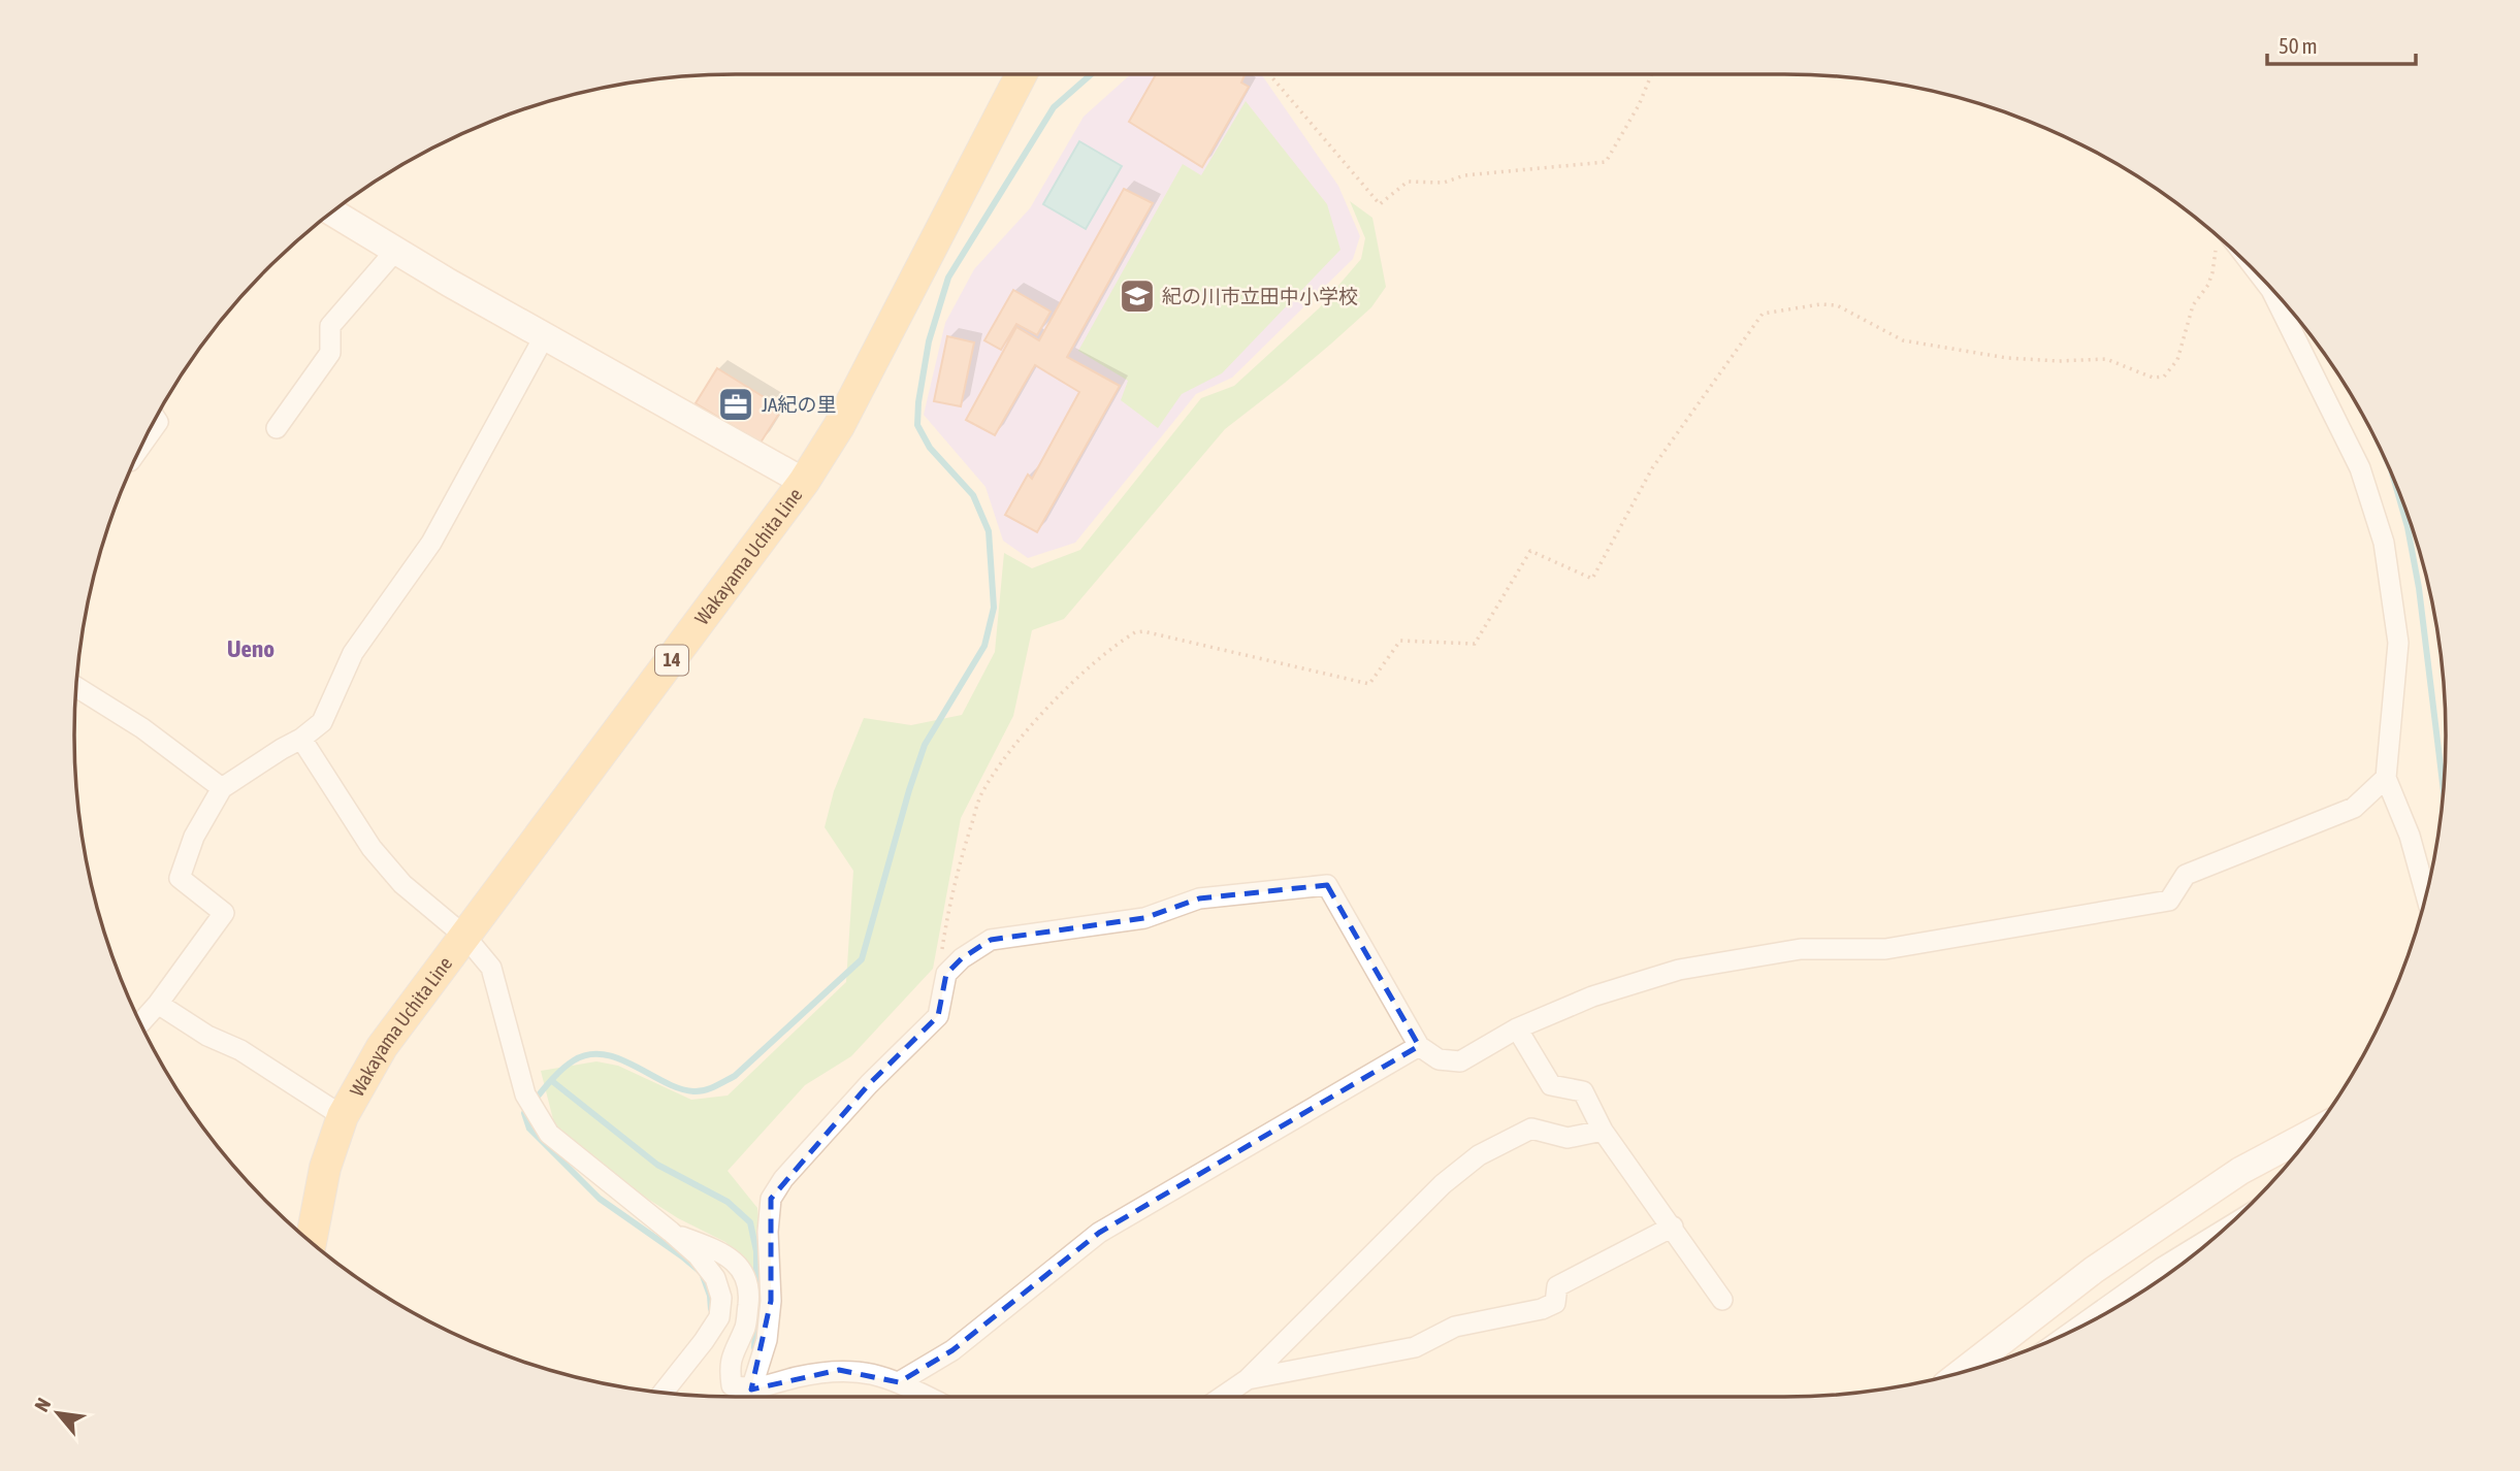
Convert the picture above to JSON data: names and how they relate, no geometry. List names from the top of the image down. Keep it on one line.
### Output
{"streets":{"main road":["Wakayama Uchita Line","14"]},"districts":["Ueno"],"places":{"school or university":["紀の川市立田中小学校"],"office":["JA紀の里"]},"scale_bar":"50 m","north":"top left"}
